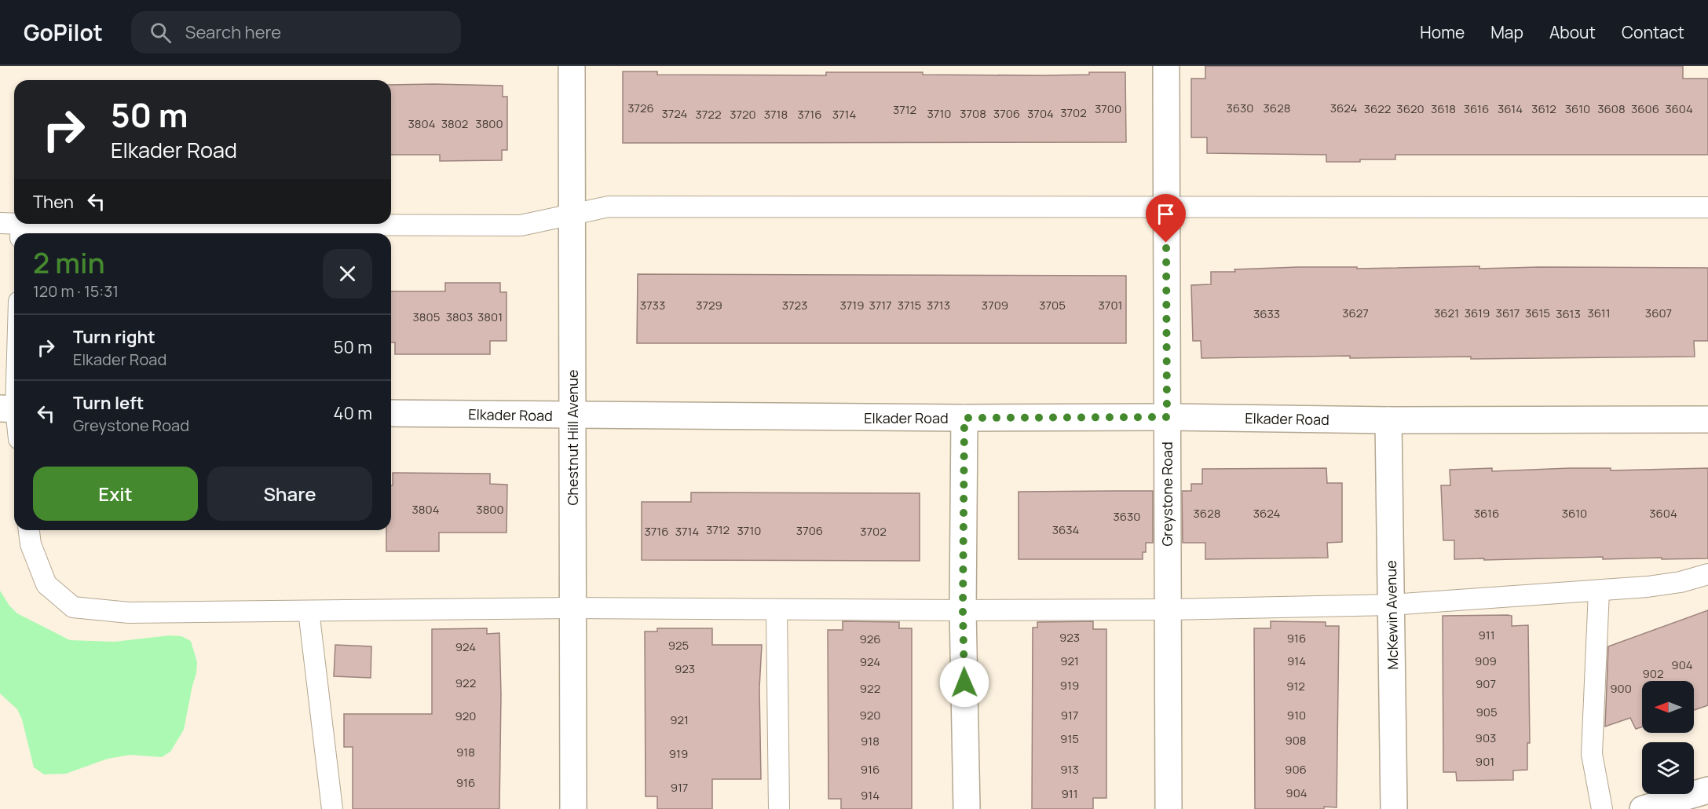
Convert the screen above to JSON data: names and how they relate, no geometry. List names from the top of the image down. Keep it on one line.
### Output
{"streets":{"street":["Elkader Road","Chestnut Hill Avenue","Greystone Road","McKewin Avenue"]},"crossings":[["Elkader Road","Chestnut Hill Avenue"],["Elkader Road","Greystone Road"],["Elkader Road","McKewin Avenue"]],"house_numbers":["3726","3630","3628","3624","3700","3622","3620","3618","3616","3614","3612","3610","3608","3606","3604","3712","3702","3724","3710","3708","3706","3704","3722","3720","3718","3716","3714","3804","3802","3800","3733","3729","3723","3719","3717","3715","3713","3709","3705","3701","3627","3621","3619","3617","3615","3611","3607","3633","3613","3805","3803","3801","3804","3800","3628","3624","3616","3610","3604","3630","3712","3634","3710","3706","3716","3714","3702","911","923","916","926","925","924","921","914","909","924","904","923","902","922","907","919","912","922","900","905","920","917","910","920","921","903","915","908","918","918","919","901","916","913","906","916","917","904","911","914"],"north":"left","page":{"header":"GoPilot","search":"Search here","nav":["Home","Map","About","Contact"],"turn":["50 m","Elkader Road"],"then":"Then","heading":["2 min","120 m · 15:31"],"list":[{"name":"Turn right","note":"Elkader Road","value":"50 m"},{"name":"Turn left","note":"Greystone Road","value":"40 m"}],"buttons":["Exit","Share"]}}
